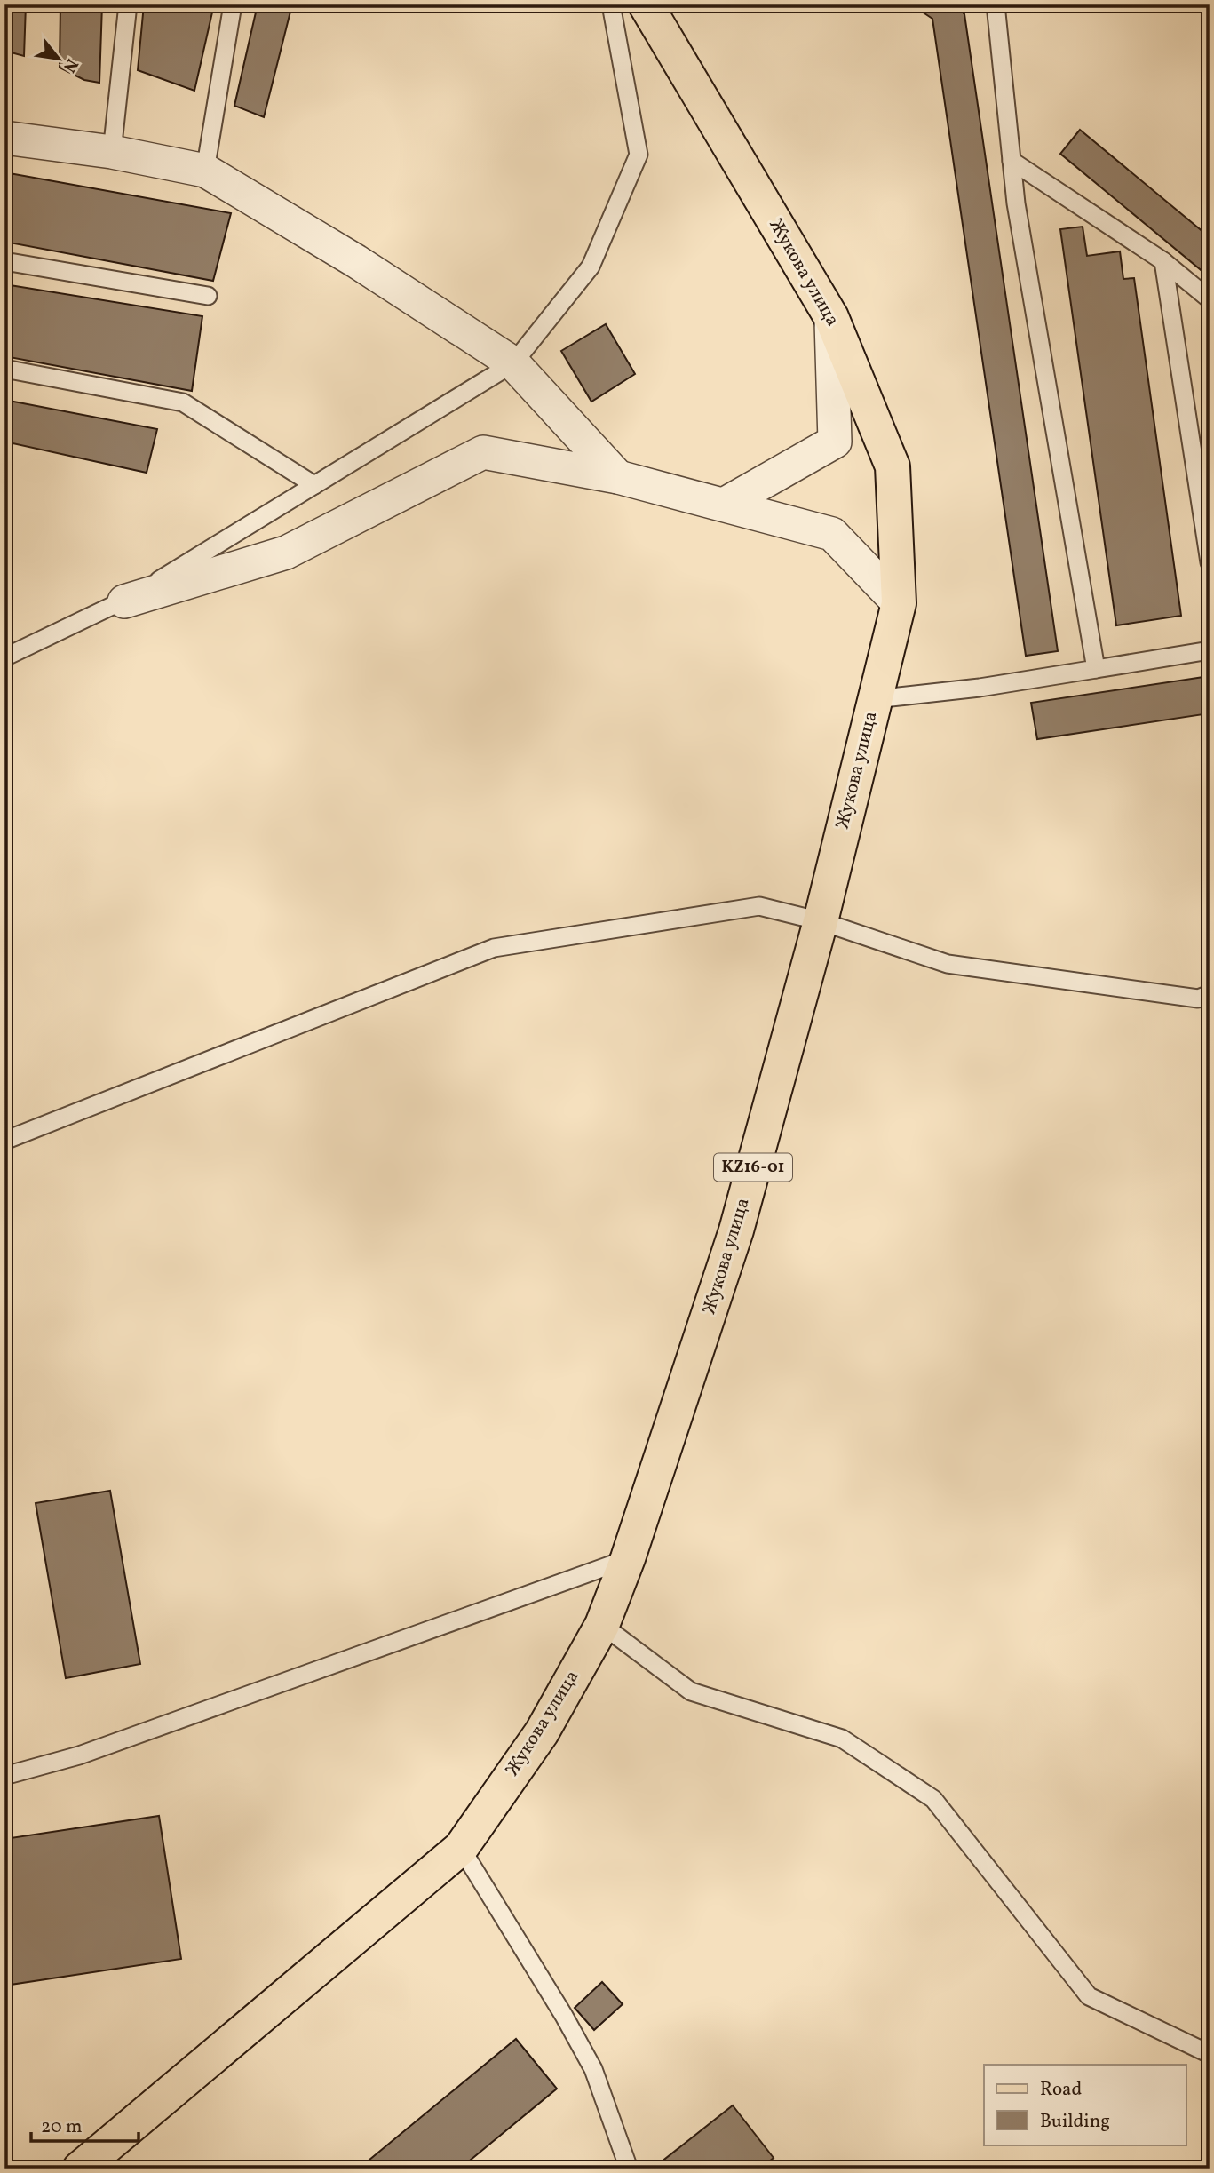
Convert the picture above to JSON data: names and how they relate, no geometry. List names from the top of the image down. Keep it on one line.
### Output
{"streets":{"main road":["Жукова улица","KZ16-01"]},"legend":["Road","Building"],"scale_bar":"20 m","north":"bottom right"}
